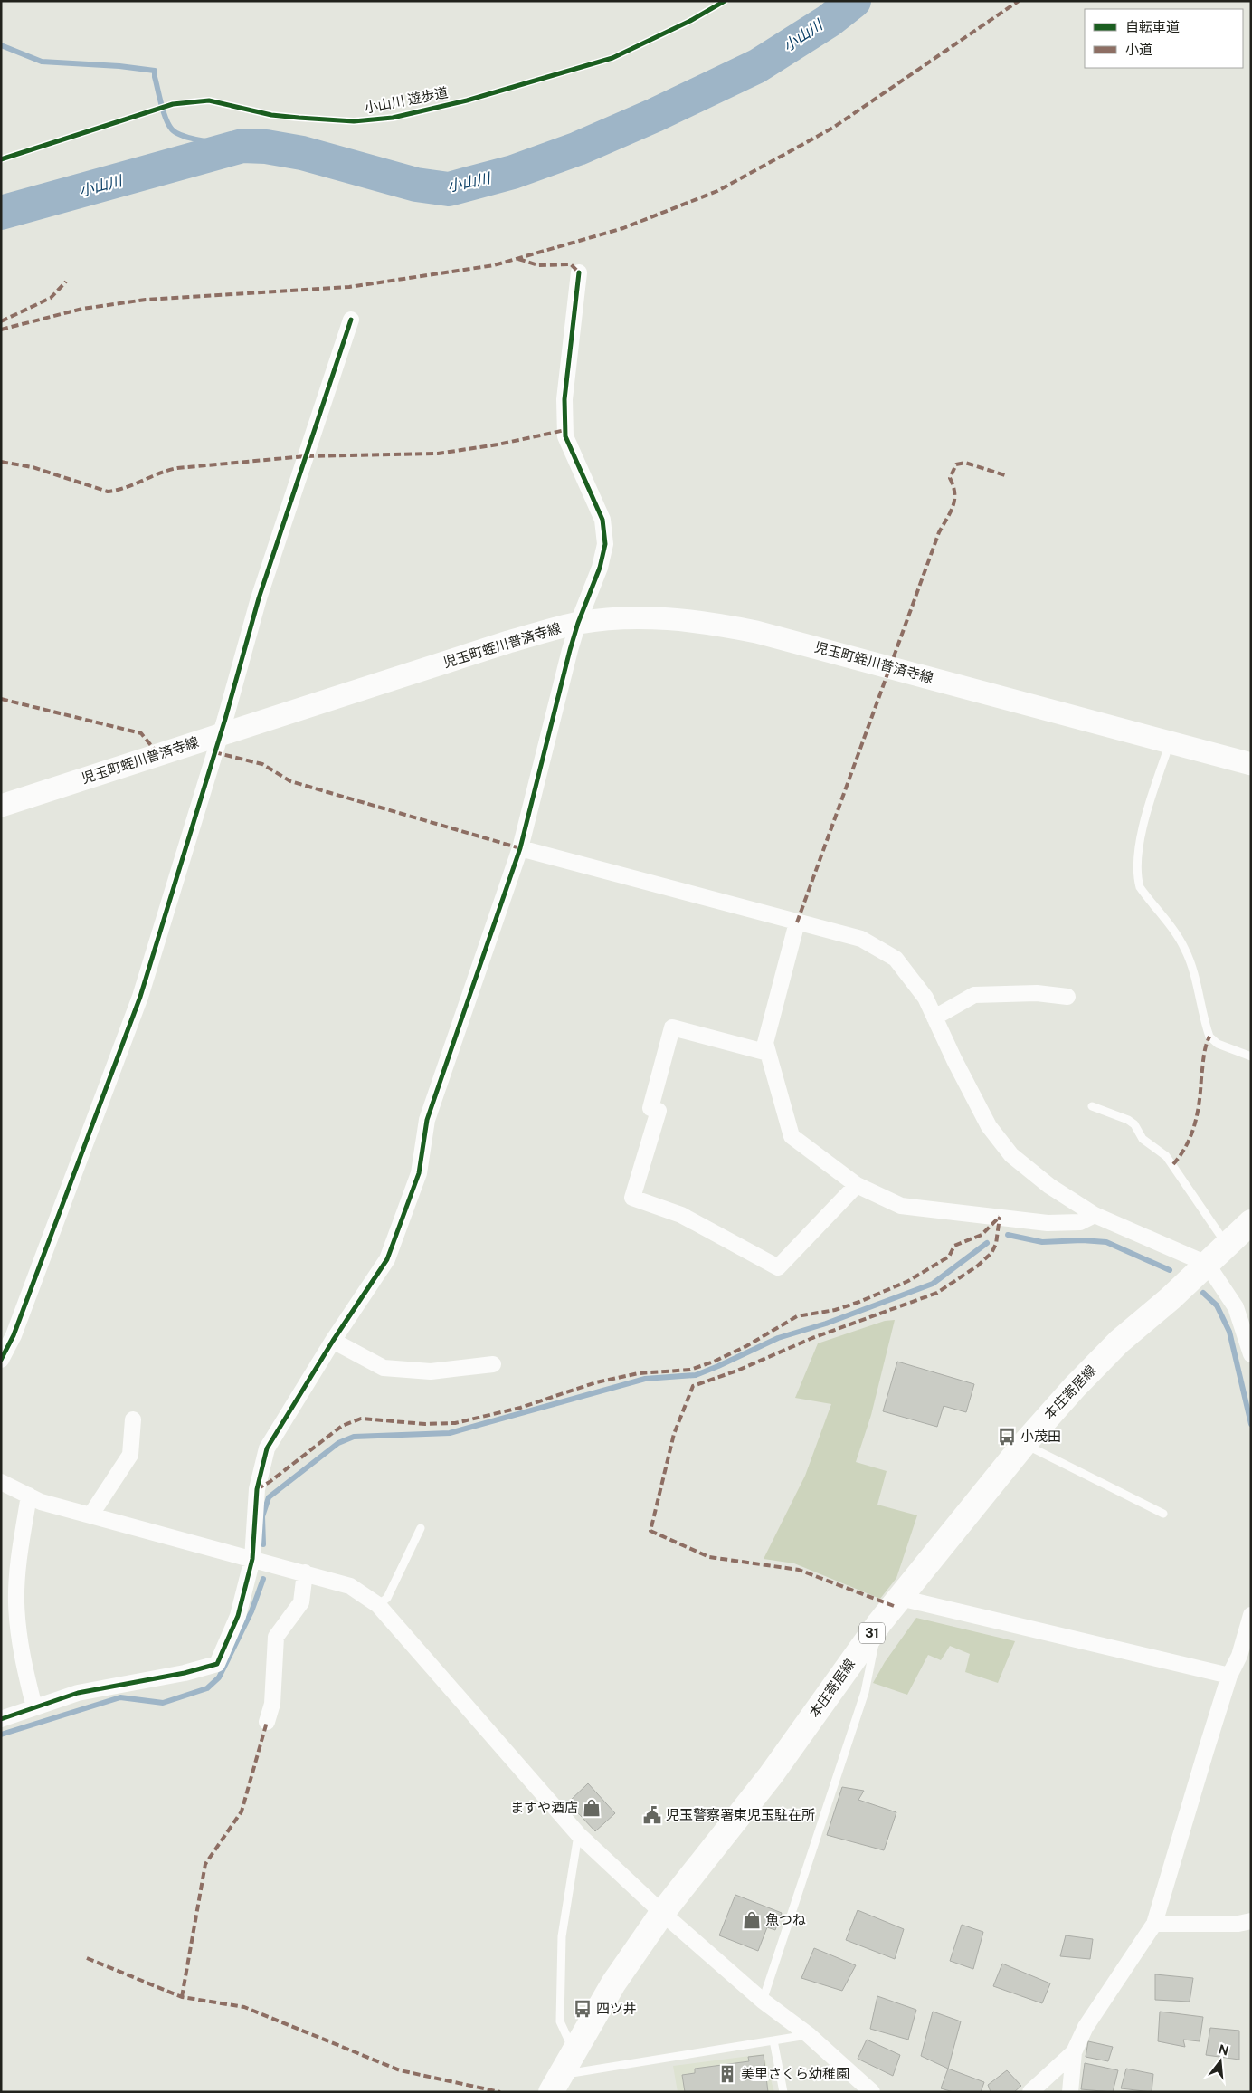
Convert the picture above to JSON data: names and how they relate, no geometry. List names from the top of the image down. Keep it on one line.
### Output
{"streets":{"main road":["児玉町蛭川普済寺線","本庄寄居線","31"],"cycle path":["小山川 遊歩道"]},"water":["小山川"],"places":{"bus stop":["小茂田","四ツ井"],"shop":["ますや酒店","魚つね"],"public building":["児玉警察署東児玉駐在所"],"building":["美里さくら幼稚園"]},"legend":["自転車道","小道"],"north":"top"}
